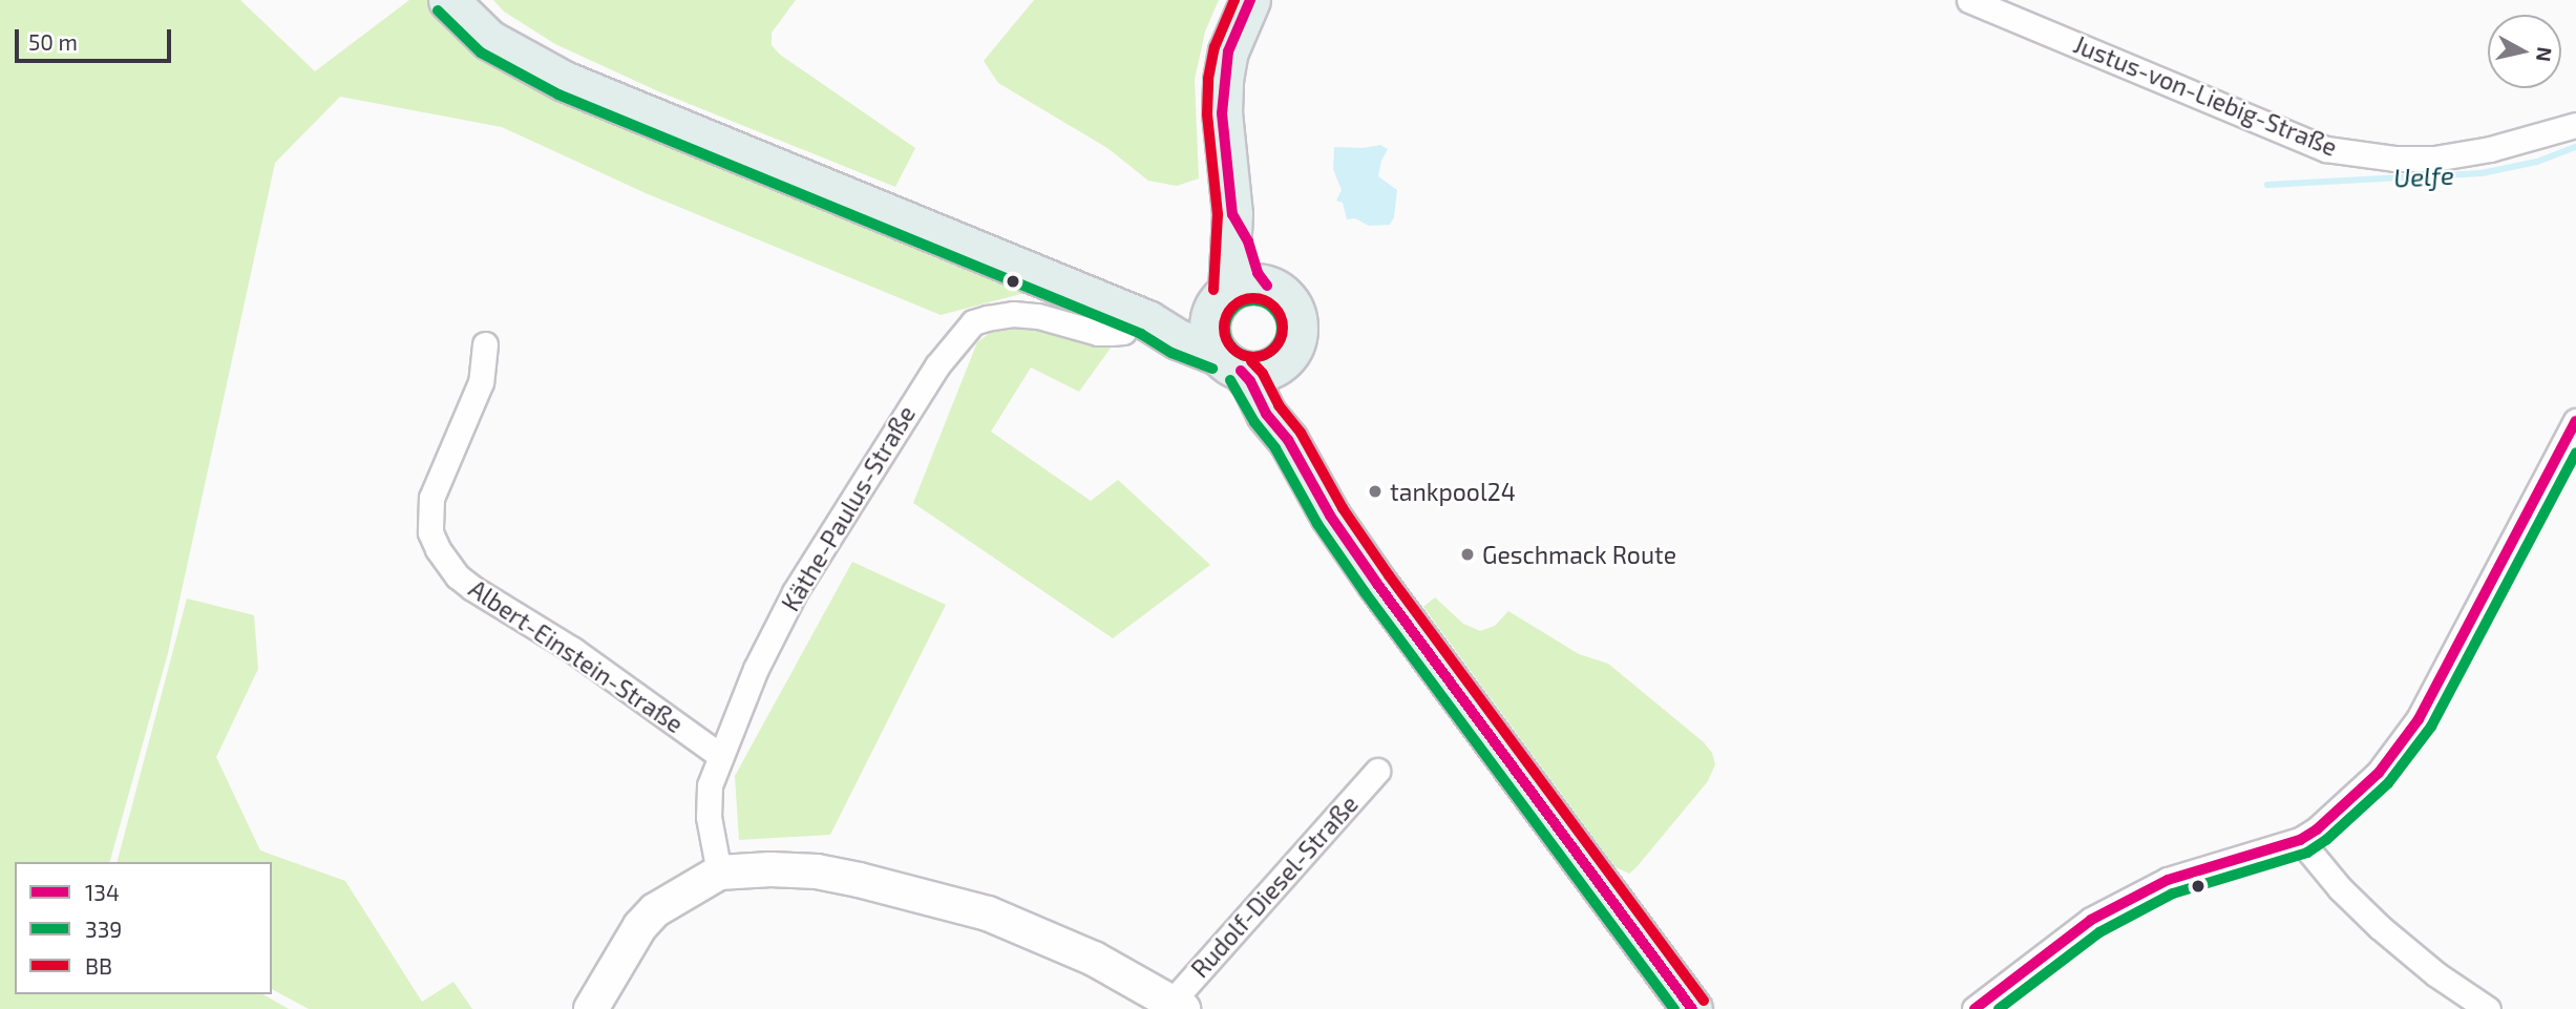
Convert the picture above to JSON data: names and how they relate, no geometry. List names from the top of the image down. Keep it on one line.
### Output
{"streets":{"street":["Justus-von-Liebig-Straße","Käthe-Paulus-Straße","Albert-Einstein-Straße","Rudolf-Diesel-Straße"]},"crossings":[["Käthe-Paulus-Straße","Albert-Einstein-Straße"]],"water":["Uelfe"],"places":["tankpool24","Geschmack Route"],"lines":["transit line 134","transit line BB","transit line 339"],"legend":["134","339","BB"],"scale_bar":"50 m","north":"right"}
